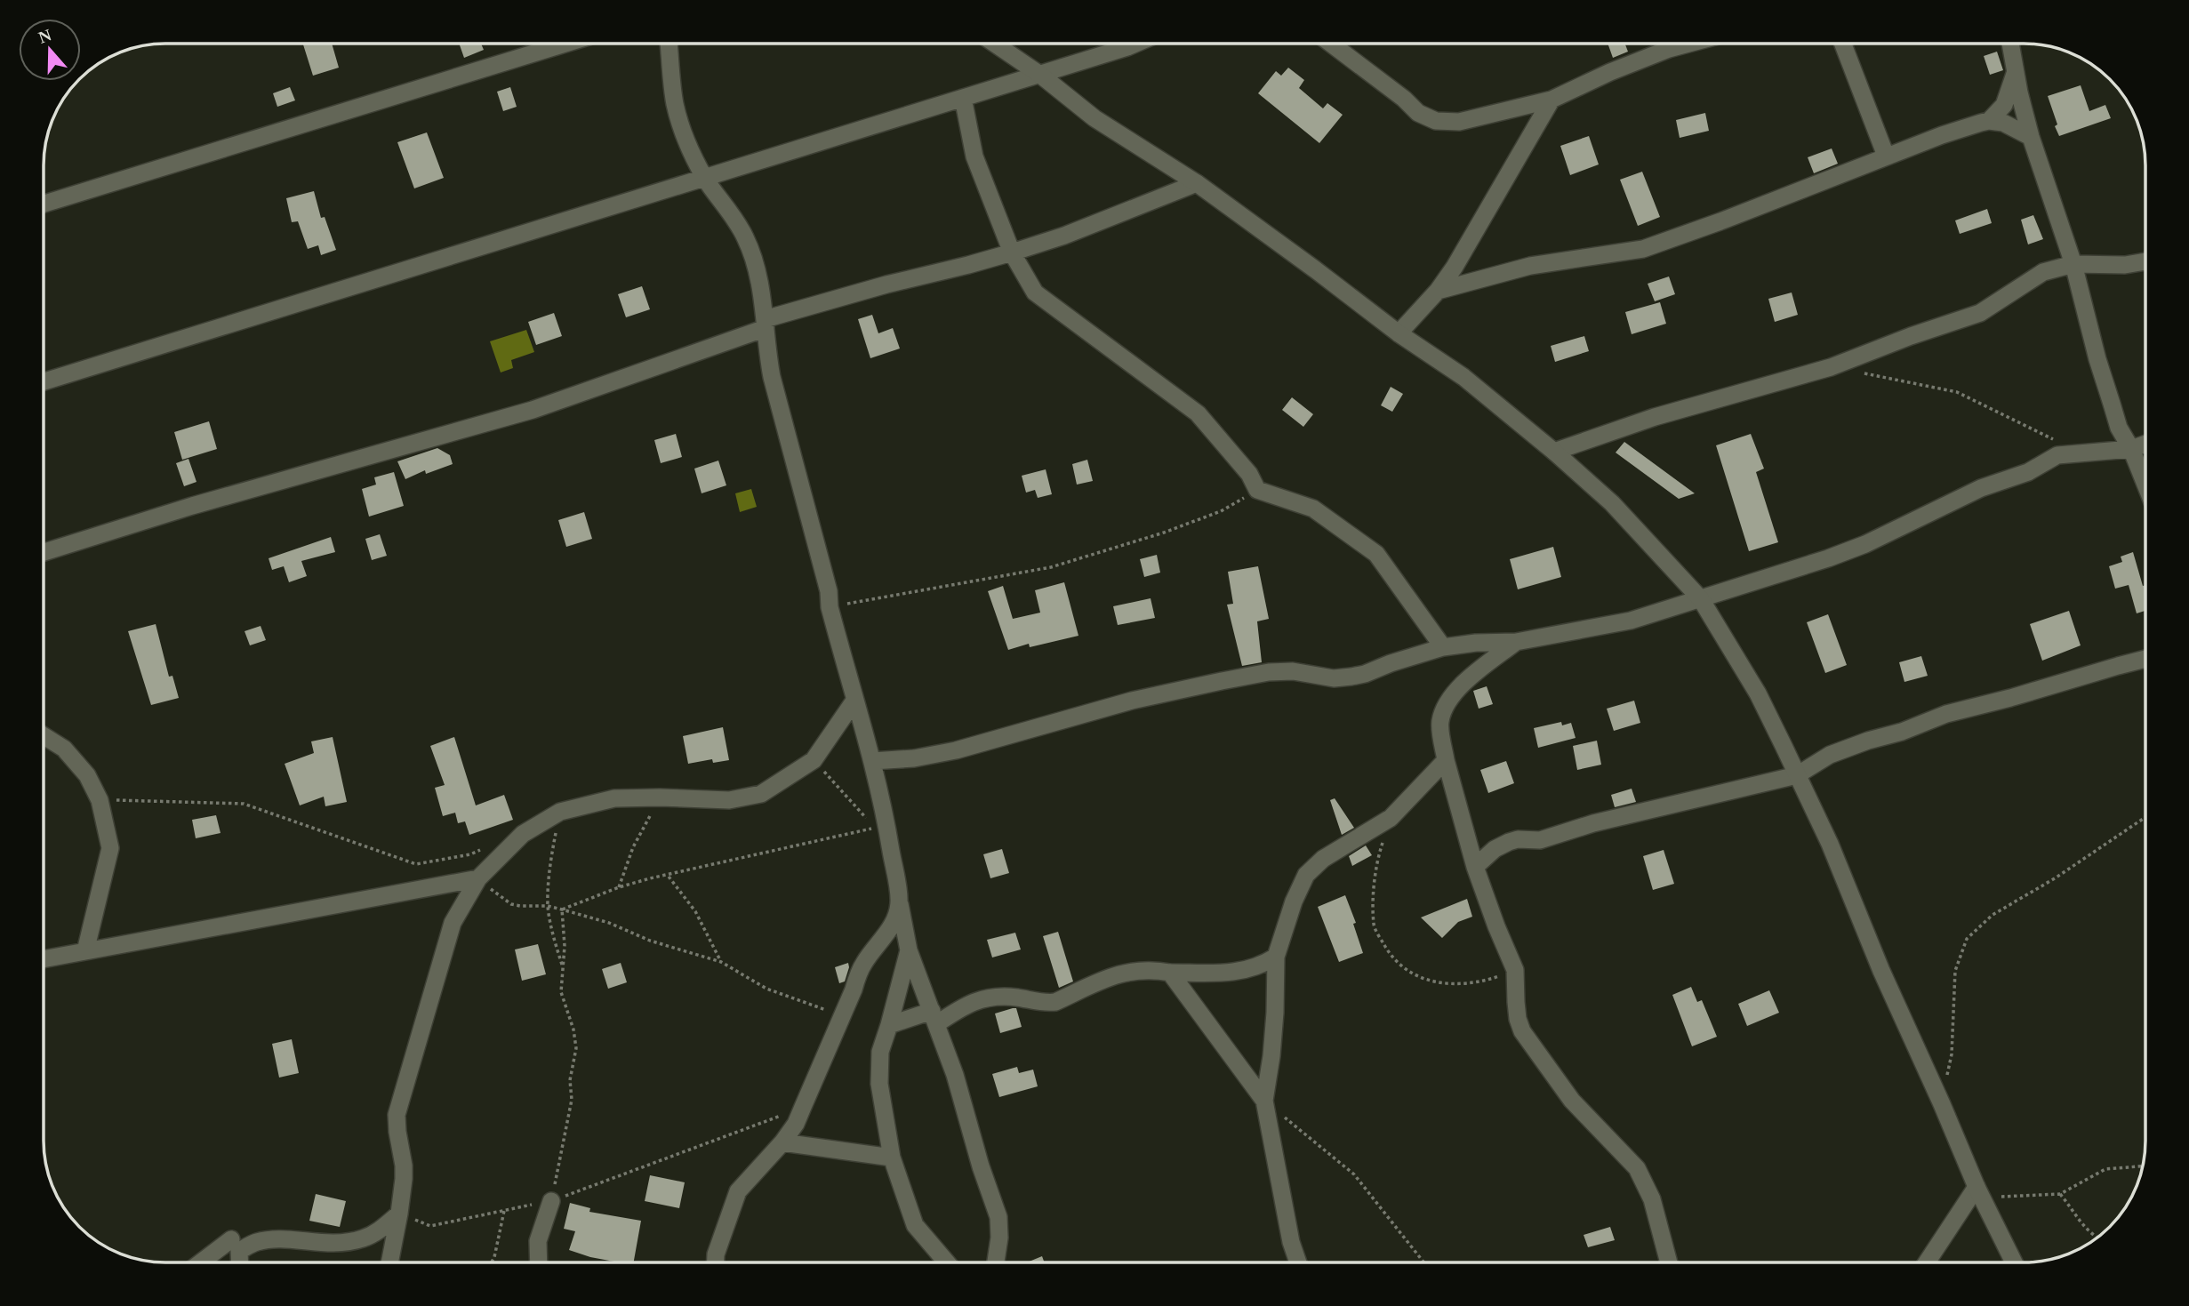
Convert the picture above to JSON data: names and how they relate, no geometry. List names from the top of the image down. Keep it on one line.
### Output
{"north":"top"}
